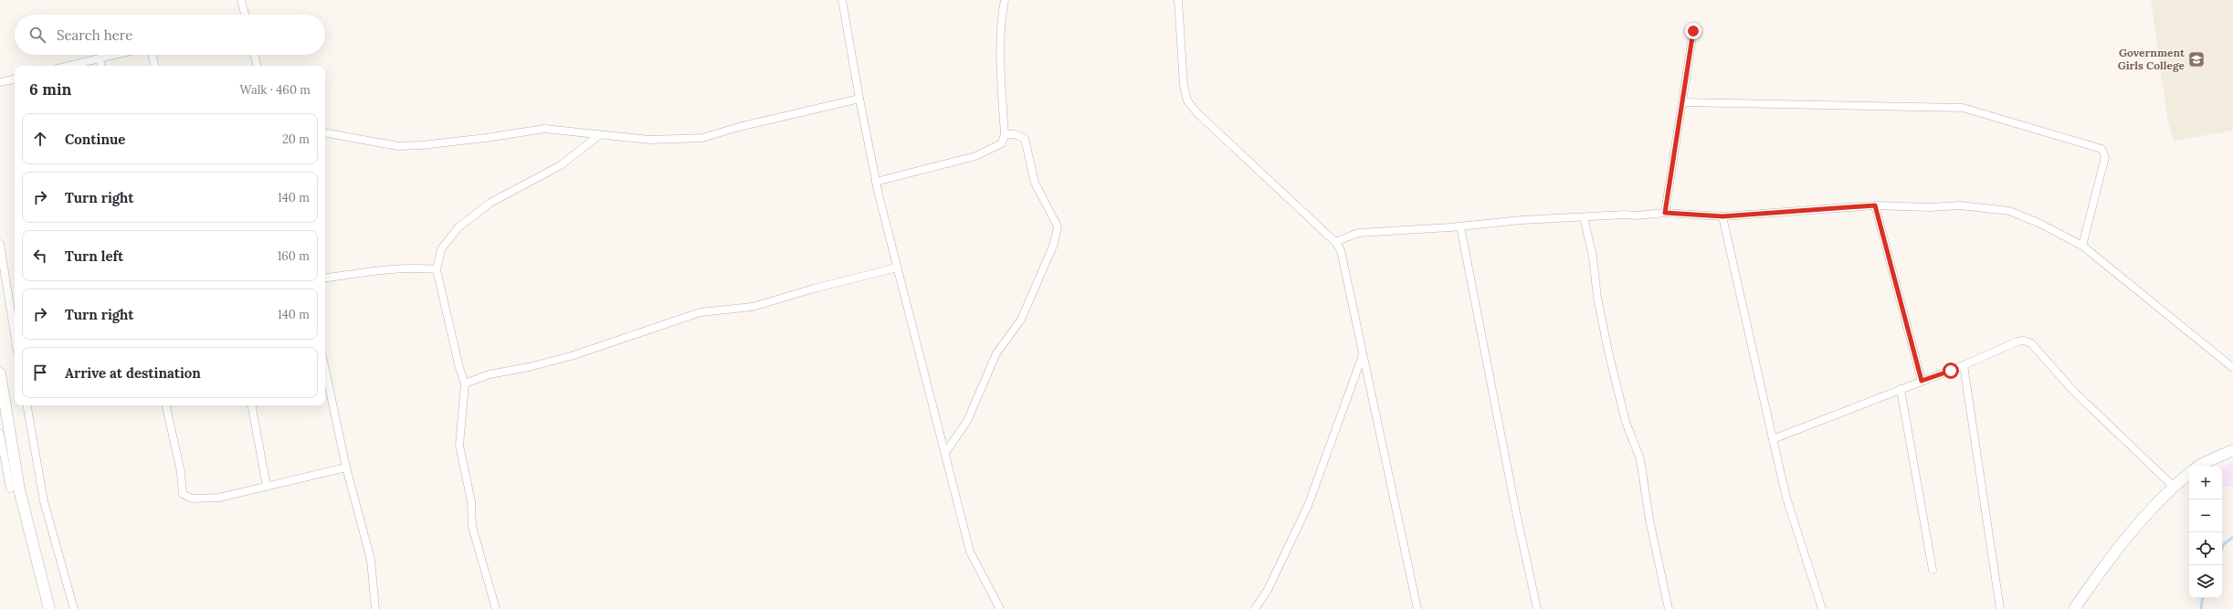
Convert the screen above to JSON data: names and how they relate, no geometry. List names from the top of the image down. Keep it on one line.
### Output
{"places":{"school or university":["Government Girls College"]},"page":{"search":"Search here","heading":["6 min","Walk · 460 m"],"list":[["Continue","20 m"],["Turn right","140 m"],["Turn left","160 m"],["Turn right","140 m"],"Arrive at destination"],"map_buttons":["+","−"]}}
